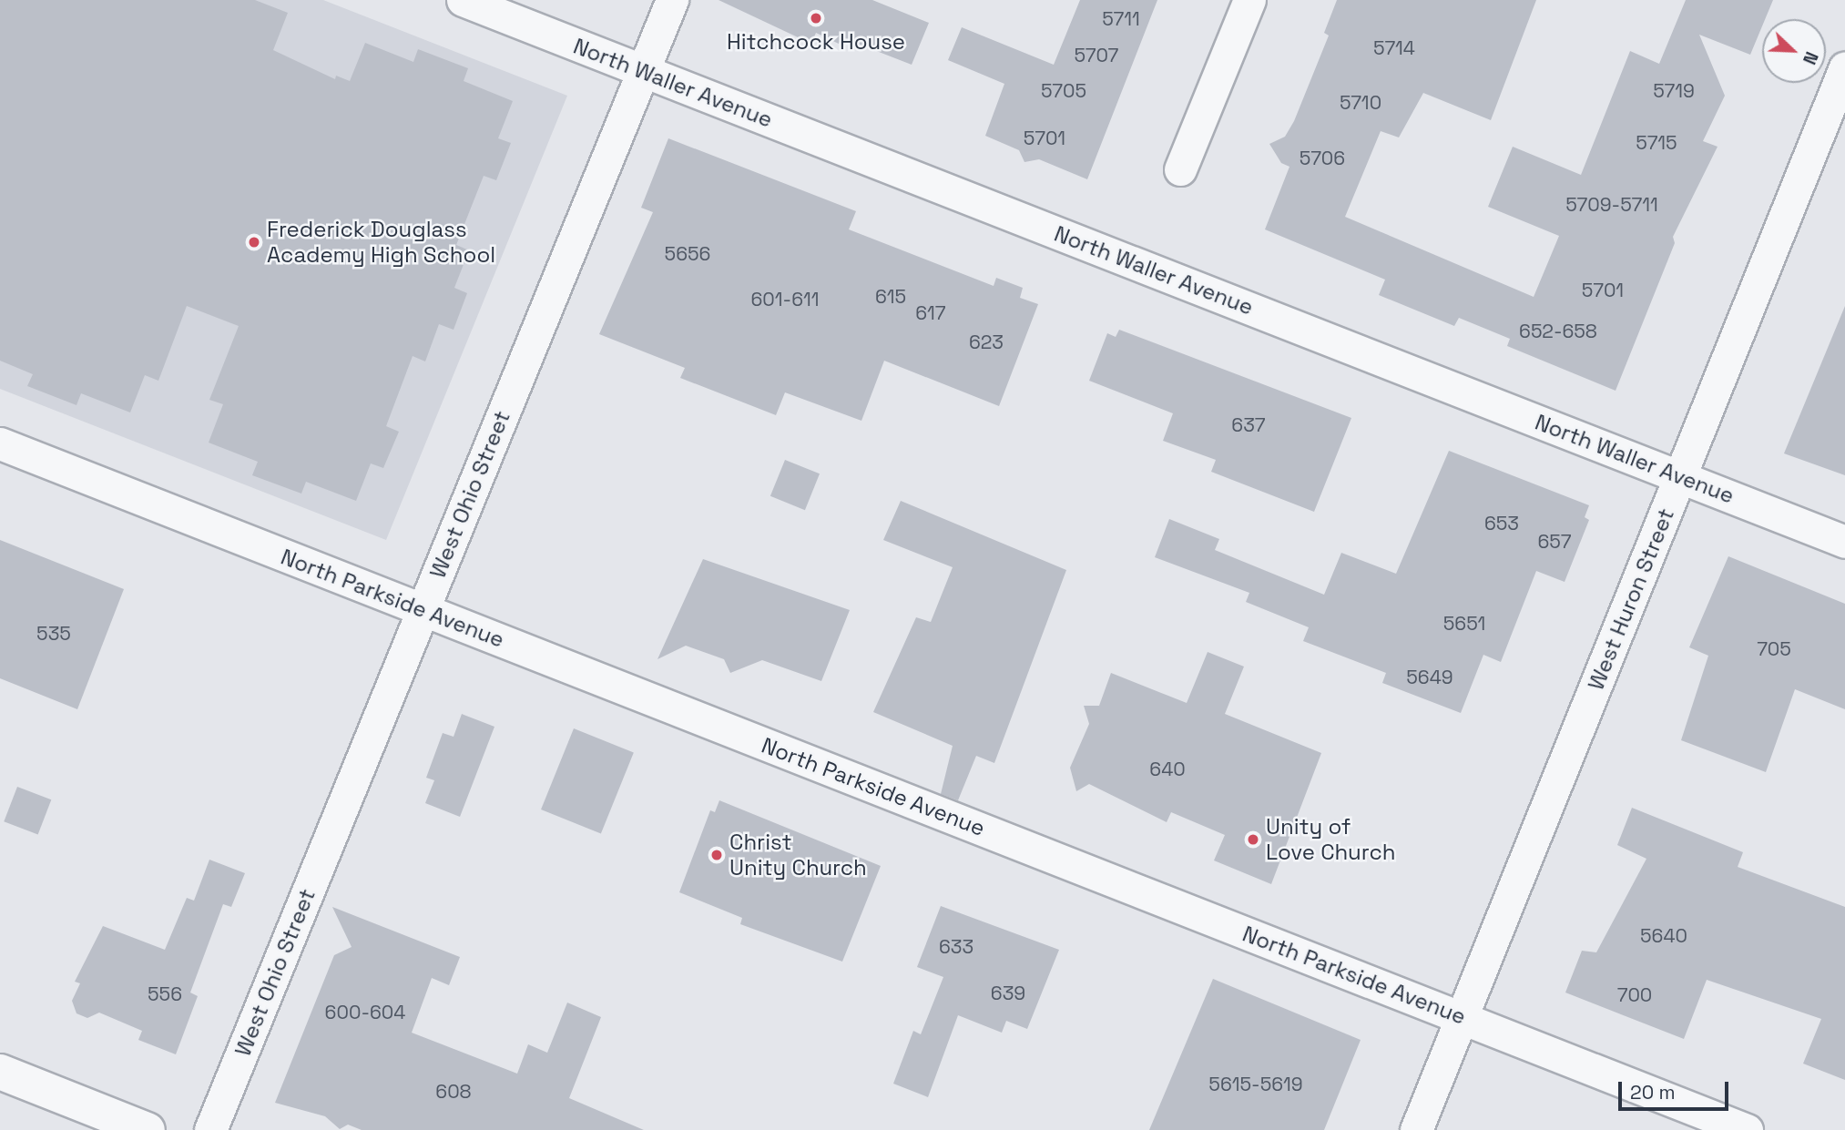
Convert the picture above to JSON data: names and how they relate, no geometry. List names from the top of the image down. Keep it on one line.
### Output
{"streets":{"street":["North Waller Avenue","West Ohio Street","North Parkside Avenue","West Huron Street"]},"crossings":[["North Waller Avenue","West Ohio Street"],["North Waller Avenue","West Huron Street"],["West Ohio Street","North Parkside Avenue"],["North Parkside Avenue","West Huron Street"]],"places":["Hitchcock House","Frederick Douglass Academy High School","Unity of Love Church","Christ Unity Church"],"house_numbers":["5711","5714","5707","5705","5719","5710","5701","5715","5706","5709-5711","5656","5701","615","601-611","617","652-658","623","637","653","657","5651","535","705","5649","640","5640","633","639","556","700","600-604","5615-5619","608"],"scale_bar":"20 m","north":"bottom right"}
